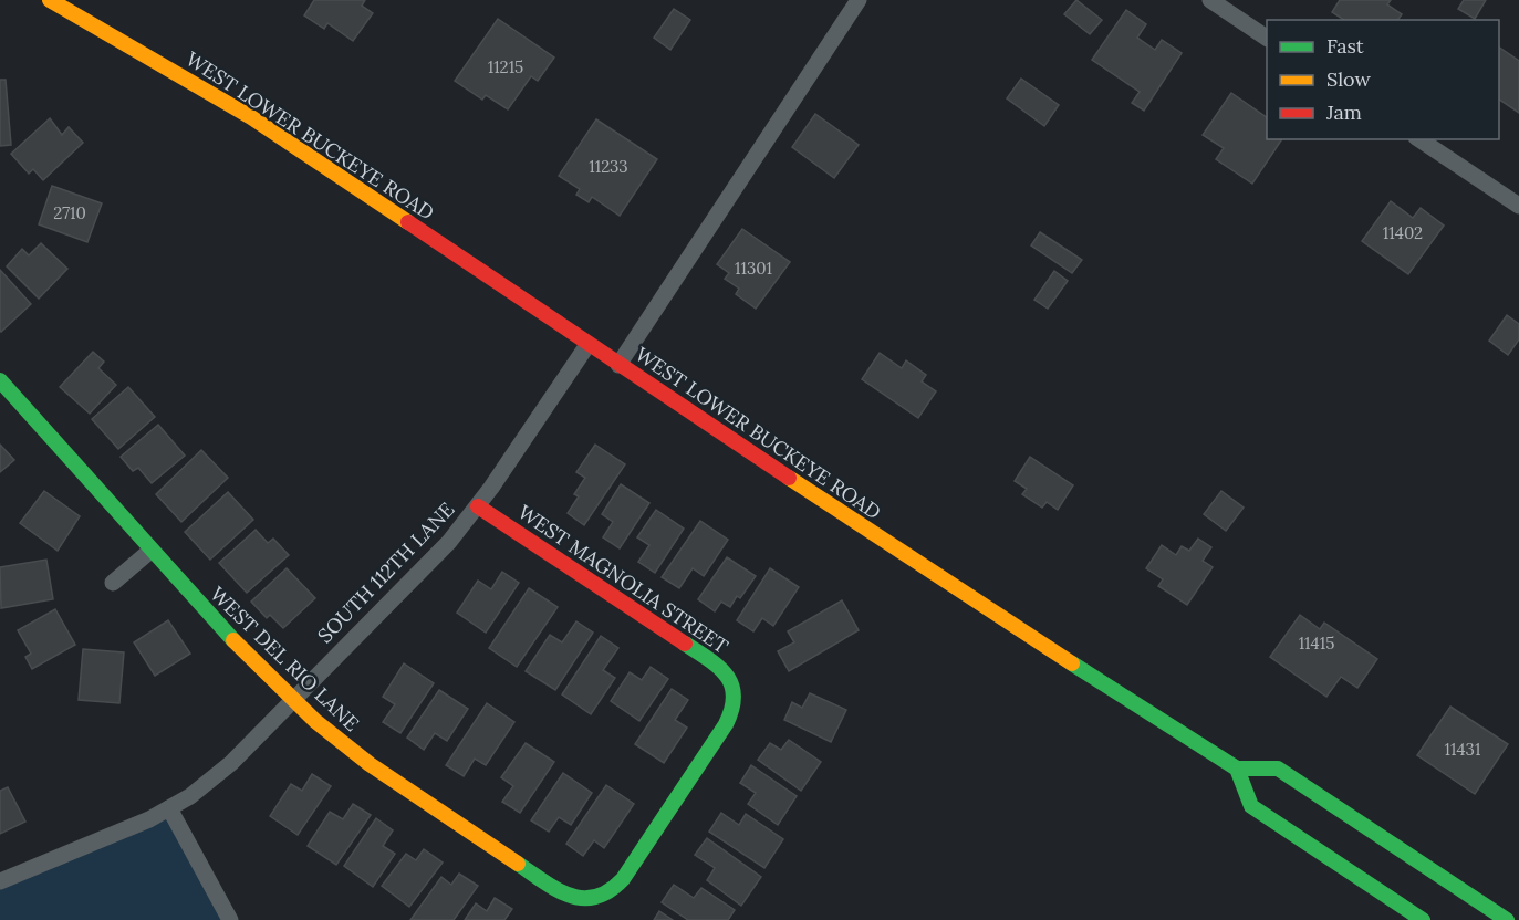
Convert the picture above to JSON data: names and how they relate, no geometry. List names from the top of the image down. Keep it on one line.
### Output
{"streets":{"main road":["WEST LOWER BUCKEYE ROAD","WEST MAGNOLIA STREET","WEST DEL RIO LANE"],"street":["SOUTH 112TH LANE"]},"crossings":[["WEST LOWER BUCKEYE ROAD","SOUTH 112TH LANE"],["SOUTH 112TH LANE","WEST MAGNOLIA STREET"],["SOUTH 112TH LANE","WEST DEL RIO LANE"],["WEST MAGNOLIA STREET","WEST DEL RIO LANE"]],"house_numbers":["11215","11233","2710","11402","11301","11415","11431"],"legend":["Fast","Slow","Jam"]}
